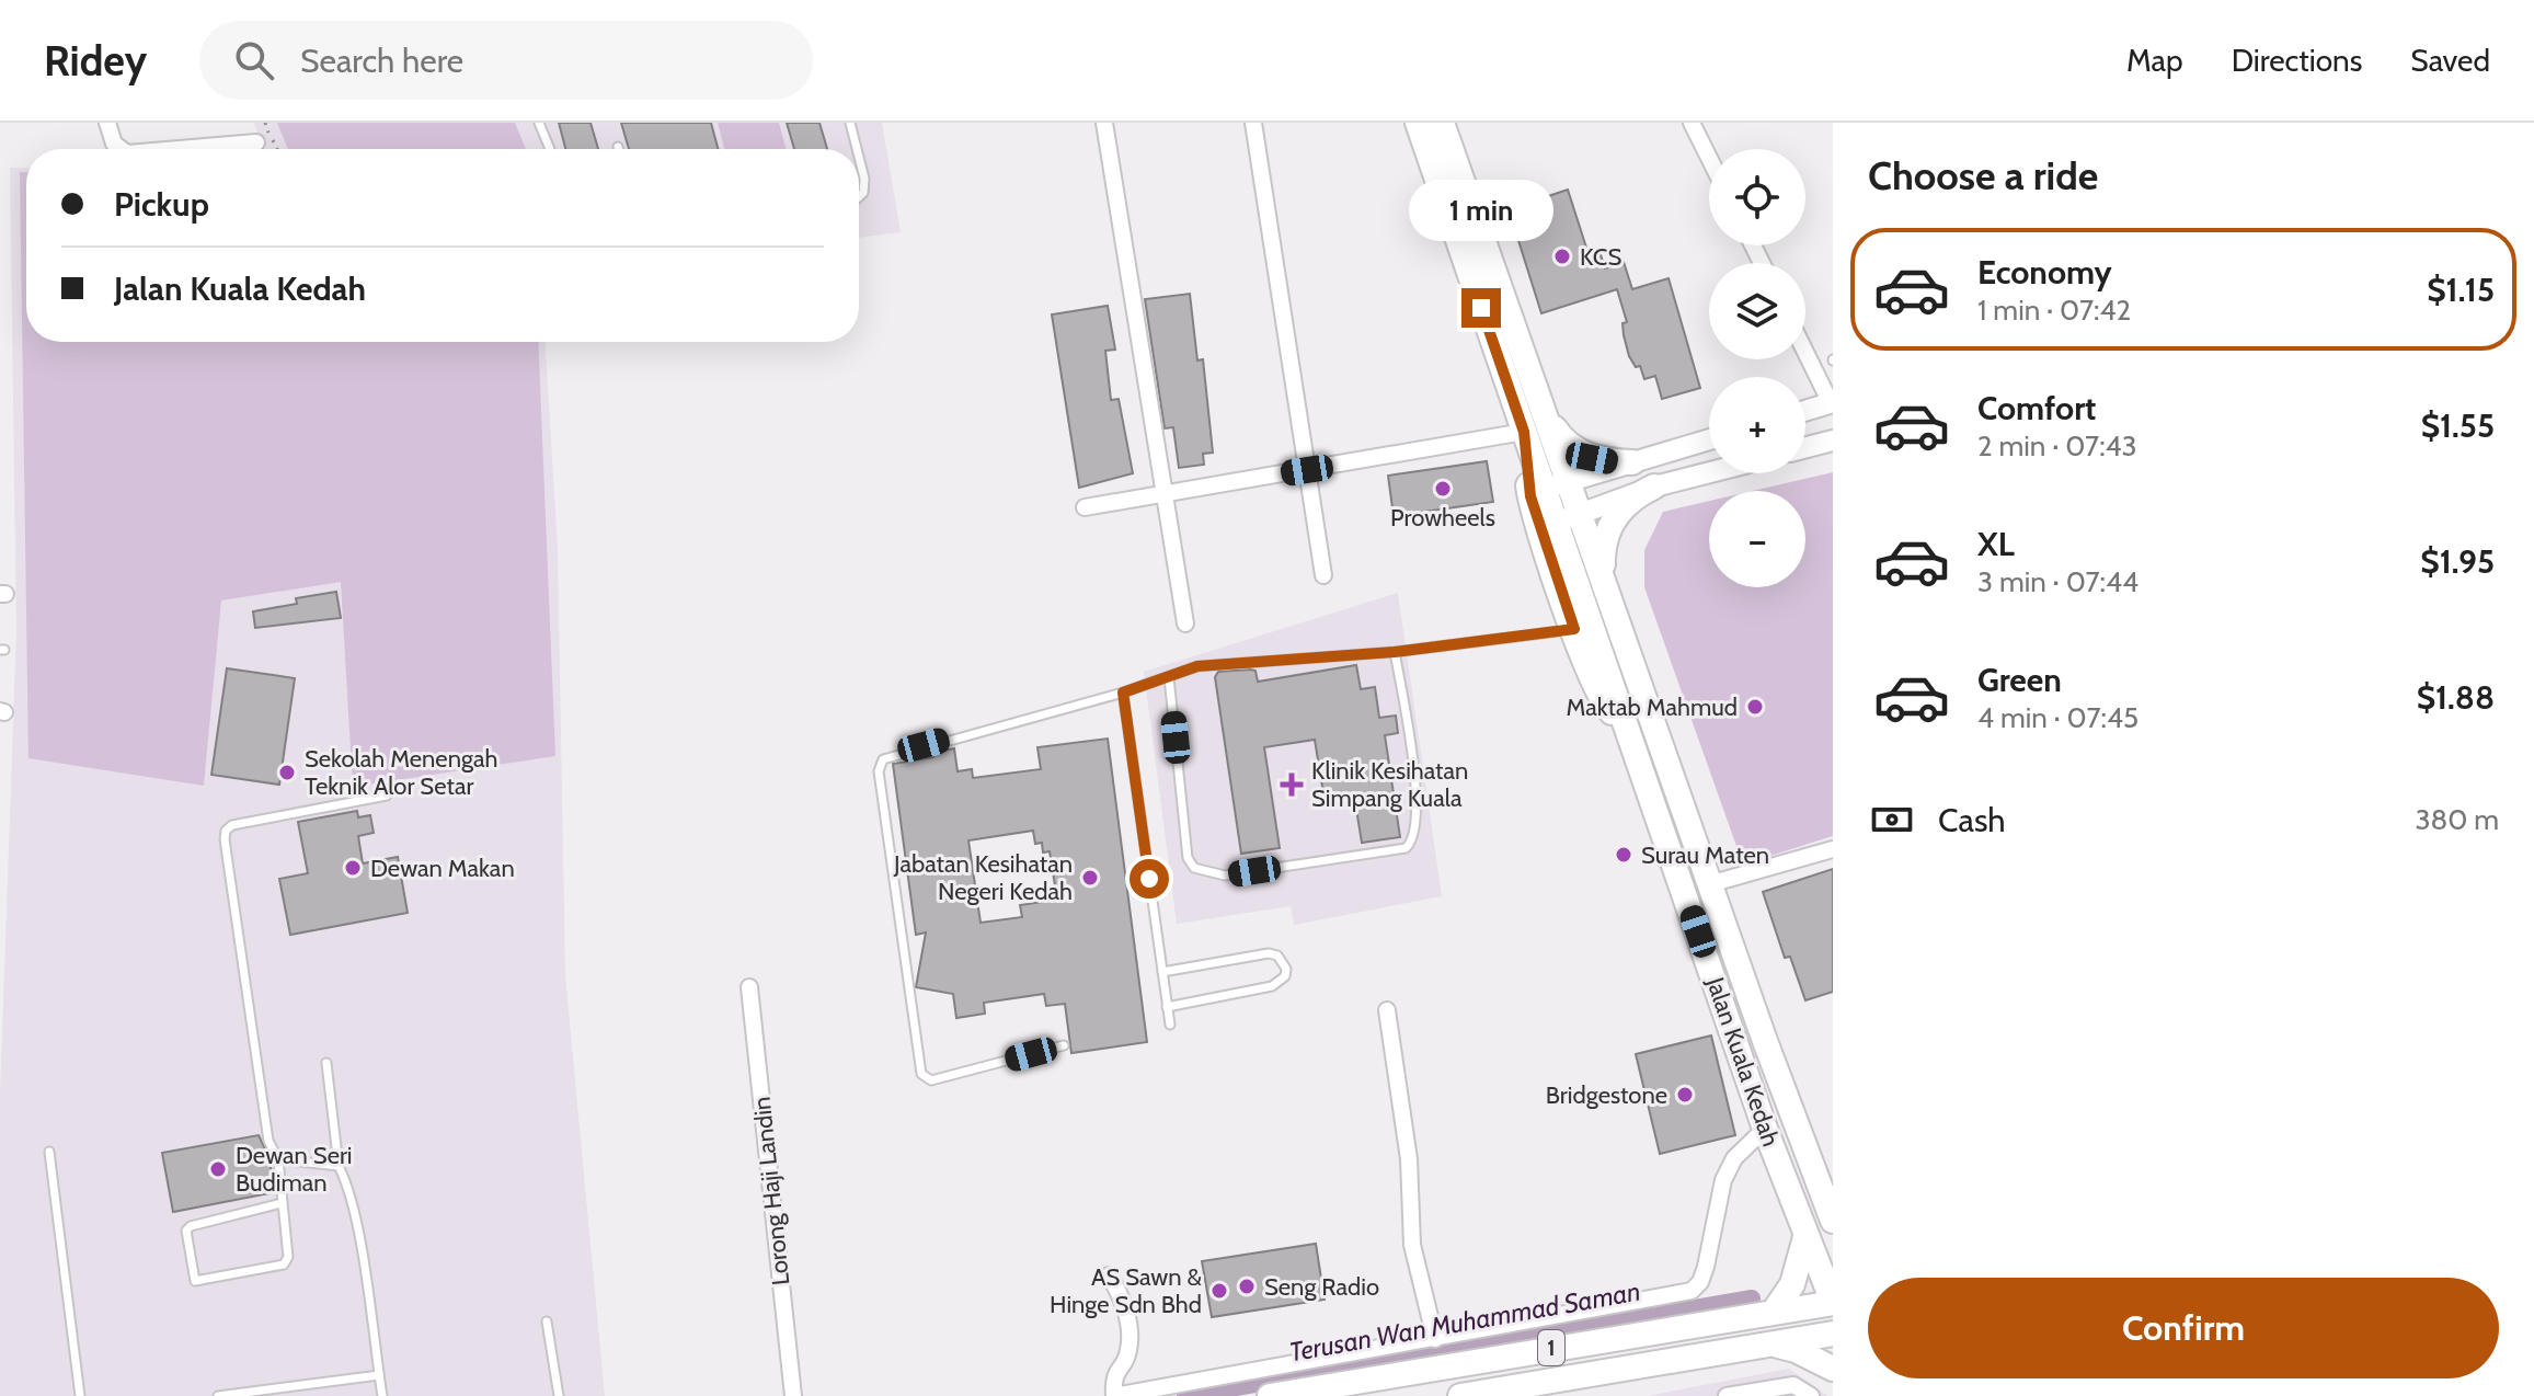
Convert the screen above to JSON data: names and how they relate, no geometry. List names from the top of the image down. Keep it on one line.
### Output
{"streets":{"main road":["Jalan Kuala Kedah","1"],"street":["Lorong Haji Landin"]},"crossings":[["Jalan Kuala Kedah","1"]],"water":["Terusan Wan Muhammad Saman"],"places":{"other":["KCS","Prowheels","Maktab Mahmud","Sekolah Menengah Teknik Alor Setar","Surau Maten","Dewan Makan","Jabatan Kesihatan Negeri Kedah","Bridgestone","Dewan Seri Budiman","Seng Radio","AS Sawn & Hinge Sdn Bhd"],"health":["Klinik Kesihatan Simpang Kuala"]},"page":{"header":"Ridey","search":"Search here","nav":["Map","Directions","Saved"],"heading":"Choose a ride","map_buttons":["+","−"],"banner":["Pickup","Jalan Kuala Kedah"],"bubble":"1 min","list":[{"name":"Economy","note":"1 min · 07:42","value":"$1.15"},{"name":"Comfort","note":"2 min · 07:43","value":"$1.55"},{"name":"XL","note":"3 min · 07:44","value":"$1.95"},{"name":"Green","note":"4 min · 07:45","value":"$1.88"}],"pay":["Cash","380 m"],"buttons":"Confirm"}}
